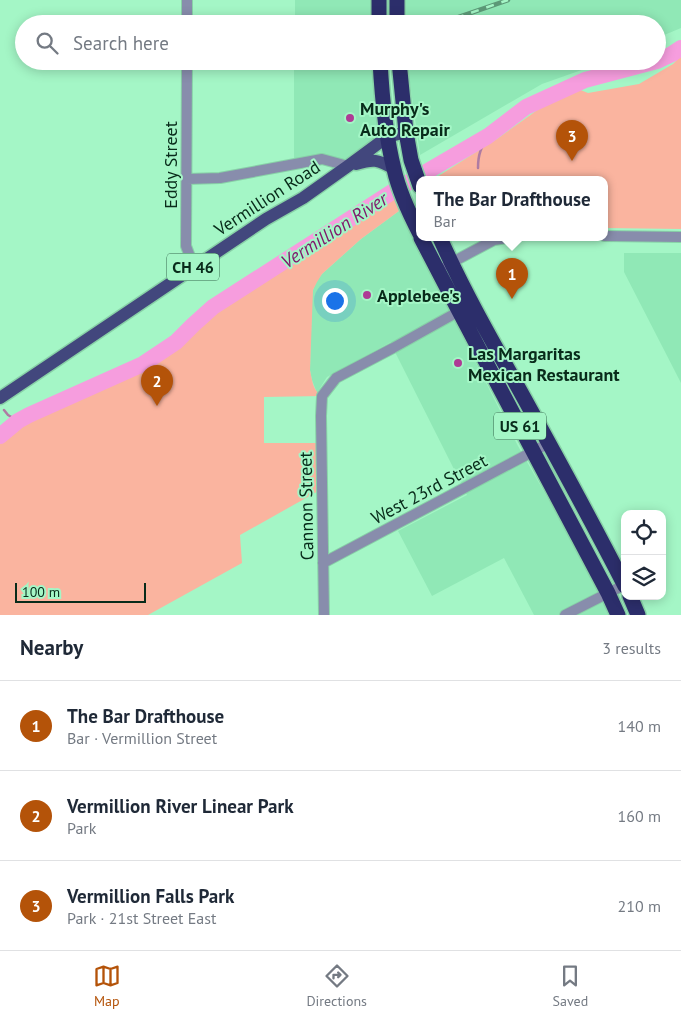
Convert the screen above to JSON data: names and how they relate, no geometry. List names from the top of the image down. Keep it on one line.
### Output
{"streets":{"highway":["US 61"],"main road":["Vermillion Road","CH 46"],"street":["Eddy Street","West 23rd Street","Cannon Street"]},"crossings":[["Eddy Street","Vermillion Road"],["US 61","West 23rd Street"],["US 61","Cannon Street"],["West 23rd Street","Cannon Street"]],"water":["Vermillion River"],"places":["Murphy's Auto Repair","Applebee's","Las Margaritas Mexican Restaurant"],"scale_bar":"100 m","page":{"search":"Search here","pins":["3","1","2"],"popup":["The Bar Drafthouse","Bar"],"scale":"100 m","heading":["Nearby","3 results"],"list":[{"mark":"1","name":"The Bar Drafthouse","note":"Bar · Vermillion Street","value":"140 m"},{"mark":"2","name":"Vermillion River Linear Park","note":"Park","value":"160 m"},{"mark":"3","name":"Vermillion Falls Park","note":"Park · 21st Street East","value":"210 m"}],"nav":["Map","Directions","Saved"]}}
